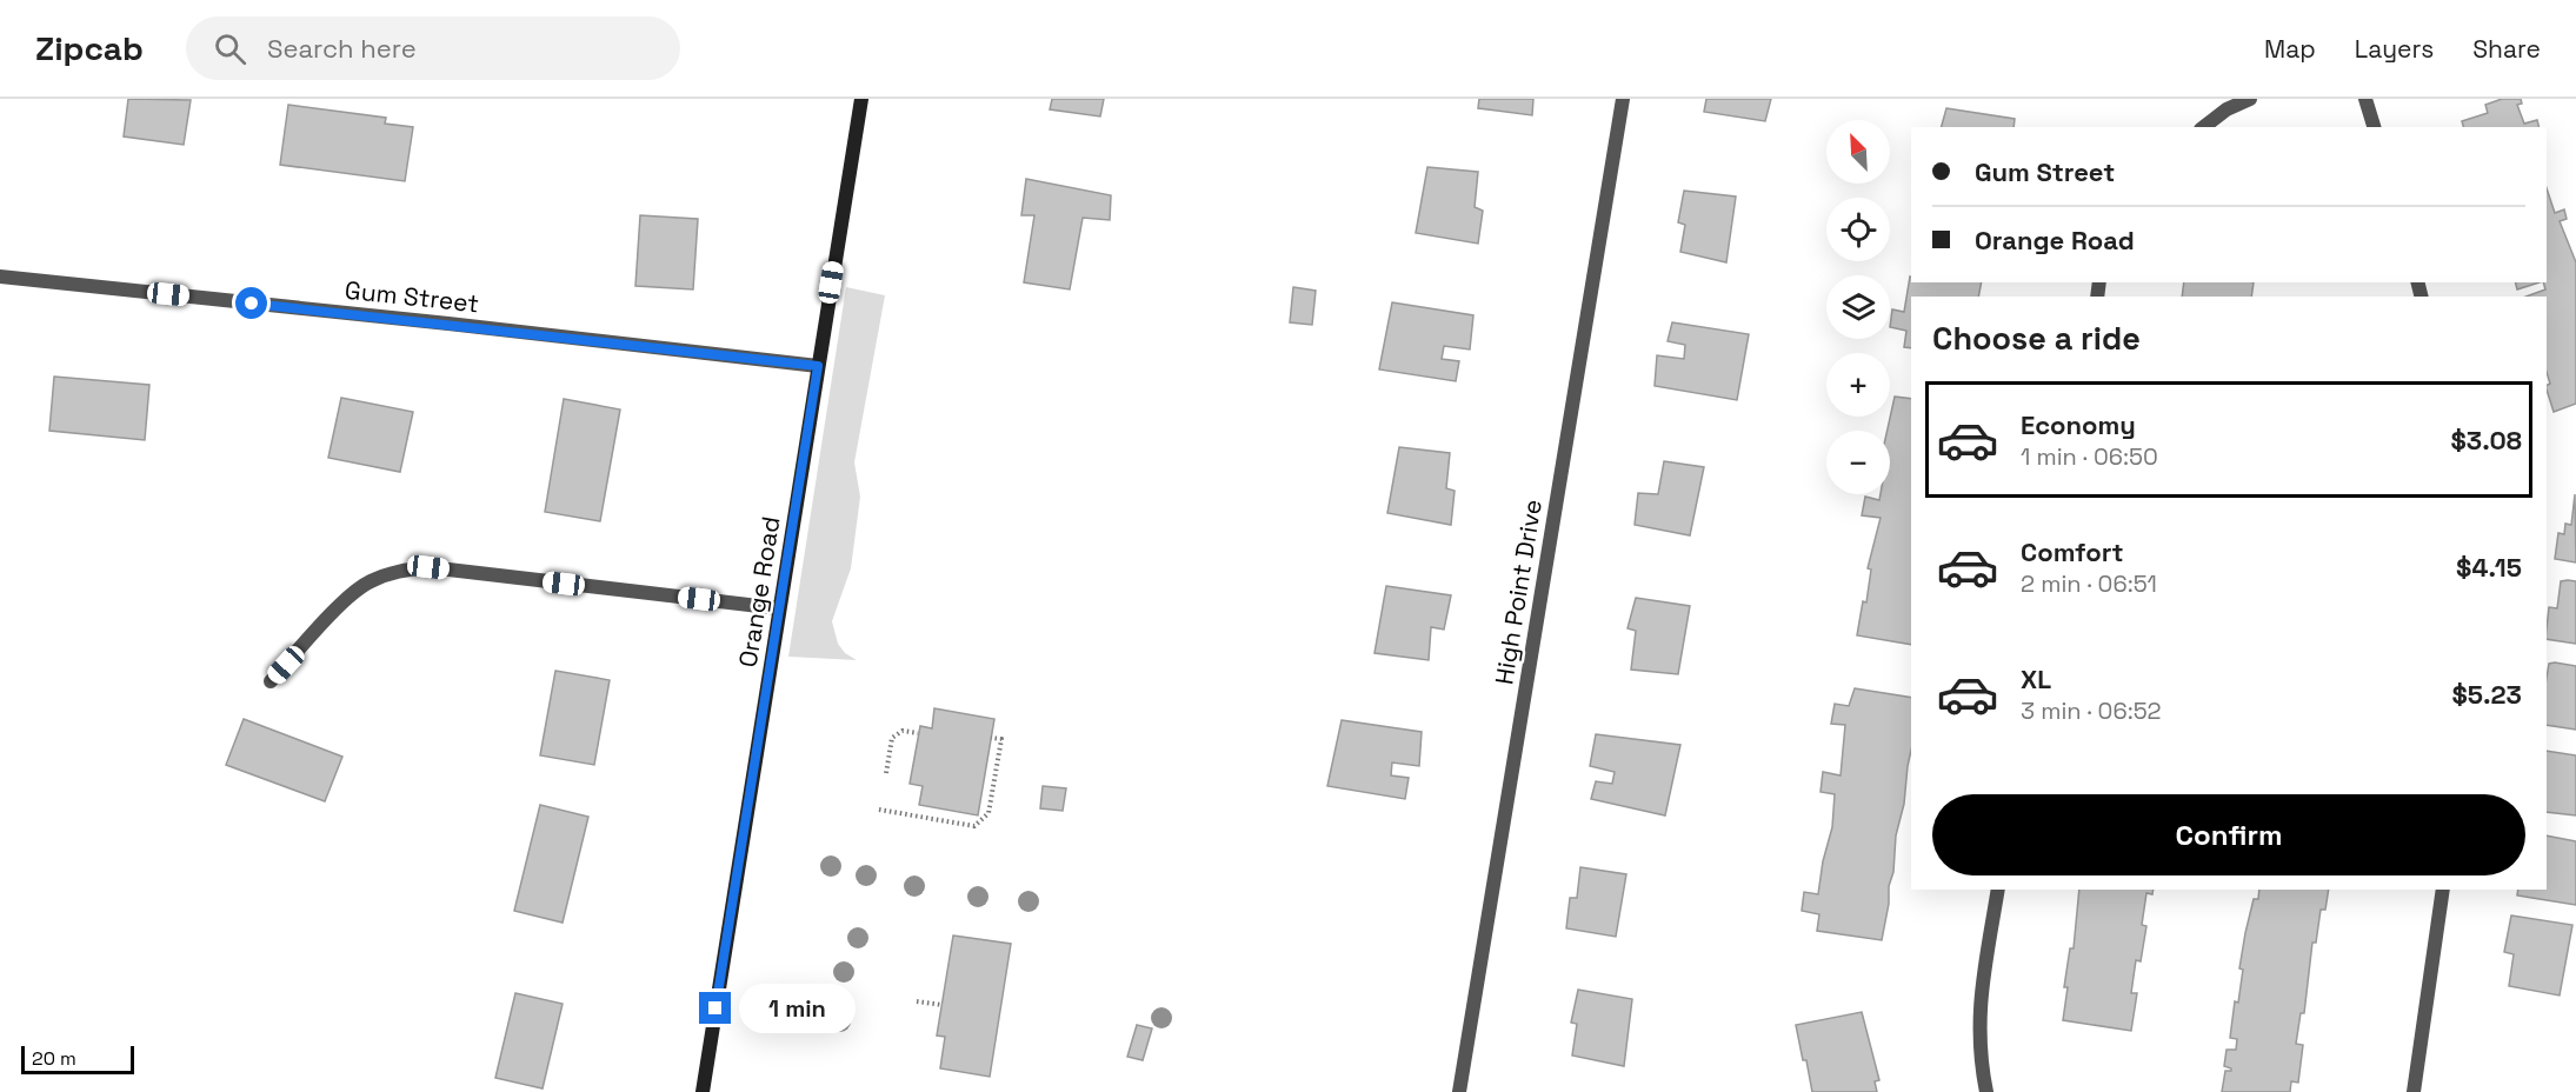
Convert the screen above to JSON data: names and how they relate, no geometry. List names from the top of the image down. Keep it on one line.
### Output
{"streets":{"main road":["Orange Road"],"street":["Gum Street","High Point Drive"]},"crossings":[["Gum Street","Orange Road"]],"scale_bar":"20 m","north":"top left","page":{"header":"Zipcab","search":"Search here","nav":["Map","Layers","Share"],"map_buttons":["+","−"],"banner":["Gum Street","Orange Road"],"heading":"Choose a ride","list":[{"name":"Economy","note":"1 min · 06:50","value":"$3.08"},{"name":"Comfort","note":"2 min · 06:51","value":"$4.15"},{"name":"XL","note":"3 min · 06:52","value":"$5.23"}],"buttons":"Confirm","bubble":"1 min","scale":"20 m"}}
